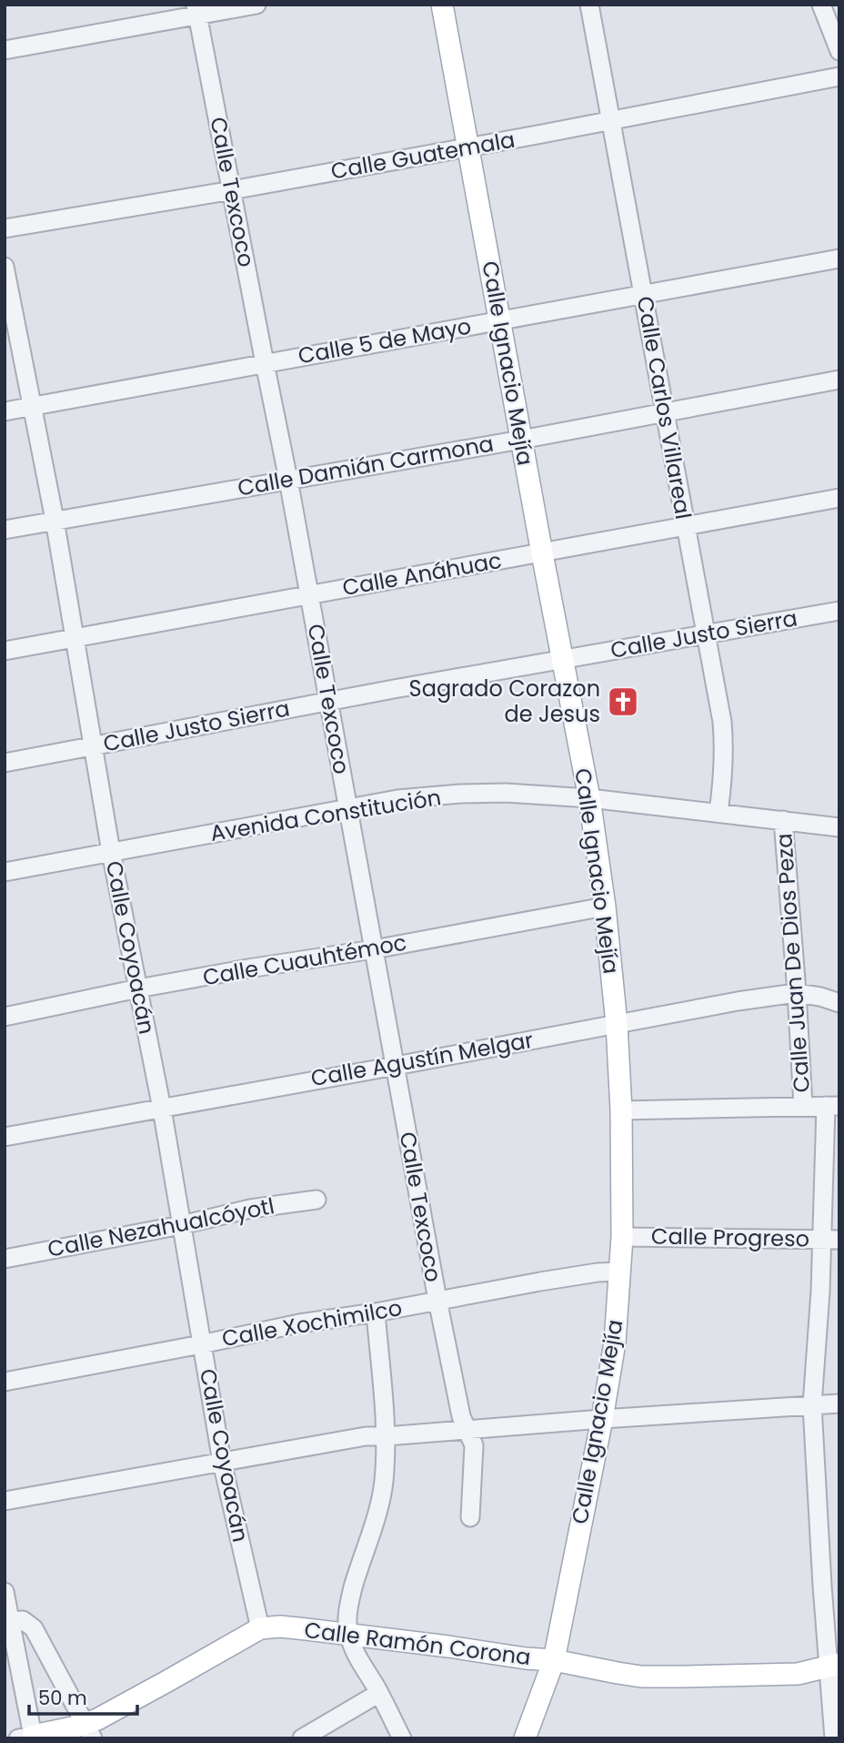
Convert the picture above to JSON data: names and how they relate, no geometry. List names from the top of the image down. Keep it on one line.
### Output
{"streets":{"main road":["Calle Ignacio Mejía","Calle Ramón Corona"],"street":["Calle Guatemala","Calle Texcoco","Calle 5 de Mayo","Calle Carlos Villareal","Calle Damián Carmona","Calle Anáhuac","Calle Justo Sierra","Avenida Constitución","Calle Coyoacán","Calle Cuauhtémoc","Calle Juan De Dios Peza","Calle Agustín Melgar","Calle Nezahualcóyotl","Calle Progreso","Calle Xochimilco"]},"crossings":[["Calle Guatemala","Calle Texcoco"],["Calle Guatemala","Calle Ignacio Mejía"],["Calle Guatemala","Calle Carlos Villareal"],["Calle Texcoco","Calle 5 de Mayo"],["Calle Texcoco","Calle Damián Carmona"],["Calle Texcoco","Calle Anáhuac"],["Calle Texcoco","Calle Justo Sierra"],["Calle Texcoco","Avenida Constitución"],["Calle Texcoco","Calle Cuauhtémoc"],["Calle Texcoco","Calle Agustín Melgar"],["Calle Texcoco","Calle Xochimilco"],["Calle 5 de Mayo","Calle Ignacio Mejía"],["Calle 5 de Mayo","Calle Carlos Villareal"],["Calle 5 de Mayo","Calle Coyoacán"],["Calle Ignacio Mejía","Calle Damián Carmona"],["Calle Ignacio Mejía","Calle Anáhuac"],["Calle Ignacio Mejía","Calle Justo Sierra"],["Calle Ignacio Mejía","Avenida Constitución"],["Calle Ignacio Mejía","Calle Cuauhtémoc"],["Calle Ignacio Mejía","Calle Agustín Melgar"],["Calle Ignacio Mejía","Calle Progreso"],["Calle Ignacio Mejía","Calle Xochimilco"],["Calle Ignacio Mejía","Calle Ramón Corona"],["Calle Carlos Villareal","Calle Damián Carmona"],["Calle Carlos Villareal","Calle Anáhuac"],["Calle Carlos Villareal","Calle Justo Sierra"],["Calle Carlos Villareal","Avenida Constitución"],["Calle Damián Carmona","Calle Coyoacán"],["Calle Anáhuac","Calle Coyoacán"],["Calle Justo Sierra","Calle Coyoacán"],["Avenida Constitución","Calle Coyoacán"],["Avenida Constitución","Calle Juan De Dios Peza"],["Calle Coyoacán","Calle Cuauhtémoc"],["Calle Coyoacán","Calle Agustín Melgar"],["Calle Coyoacán","Calle Nezahualcóyotl"],["Calle Coyoacán","Calle Xochimilco"],["Calle Coyoacán","Calle Ramón Corona"],["Calle Juan De Dios Peza","Calle Agustín Melgar"],["Calle Juan De Dios Peza","Calle Progreso"],["Calle Juan De Dios Peza","Calle Ramón Corona"]],"places":{"church":["Sagrado Corazon de Jesus"]},"scale_bar":"50 m"}
